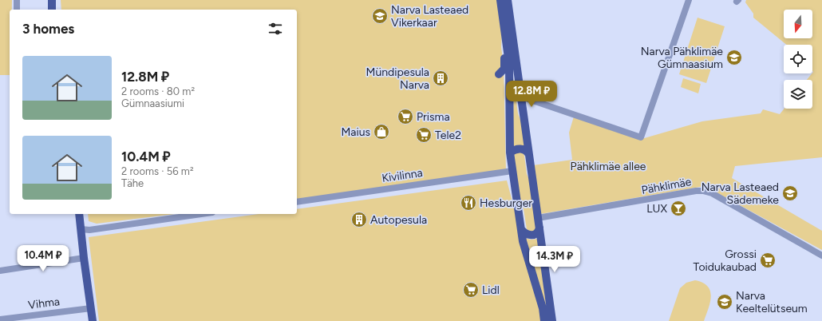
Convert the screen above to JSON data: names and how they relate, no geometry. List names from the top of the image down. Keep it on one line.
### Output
{"streets":{"street":["Kivilinna","Pähklimäe","Vihma"]},"parks":["Pähklimäe allee"],"places":{"school or university":["Narva Lasteaed Vikerkaar","Narva Pähklimäe Gümnaasium","Narva Lasteaed Sädemeke","Narva Keeltelütseum"],"building":["Mündipesula Narva","Autopesula"],"supermarket":["Prisma","Tele2","Grossi Toidukaubad","Lidl"],"shop":["Maius"],"restaurant":["Hesburger"],"bar":["LUX"]},"north":"bottom","page":{"heading":"3 homes","list":[{"name":"12.8M ₽","note":"2 rooms · 80 m² · Gümnaasiumi"},{"name":"10.4M ₽","note":"2 rooms · 56 m² · Tähe"}],"price":["12.8M ₽","10.4M ₽","14.3M ₽"]}}
